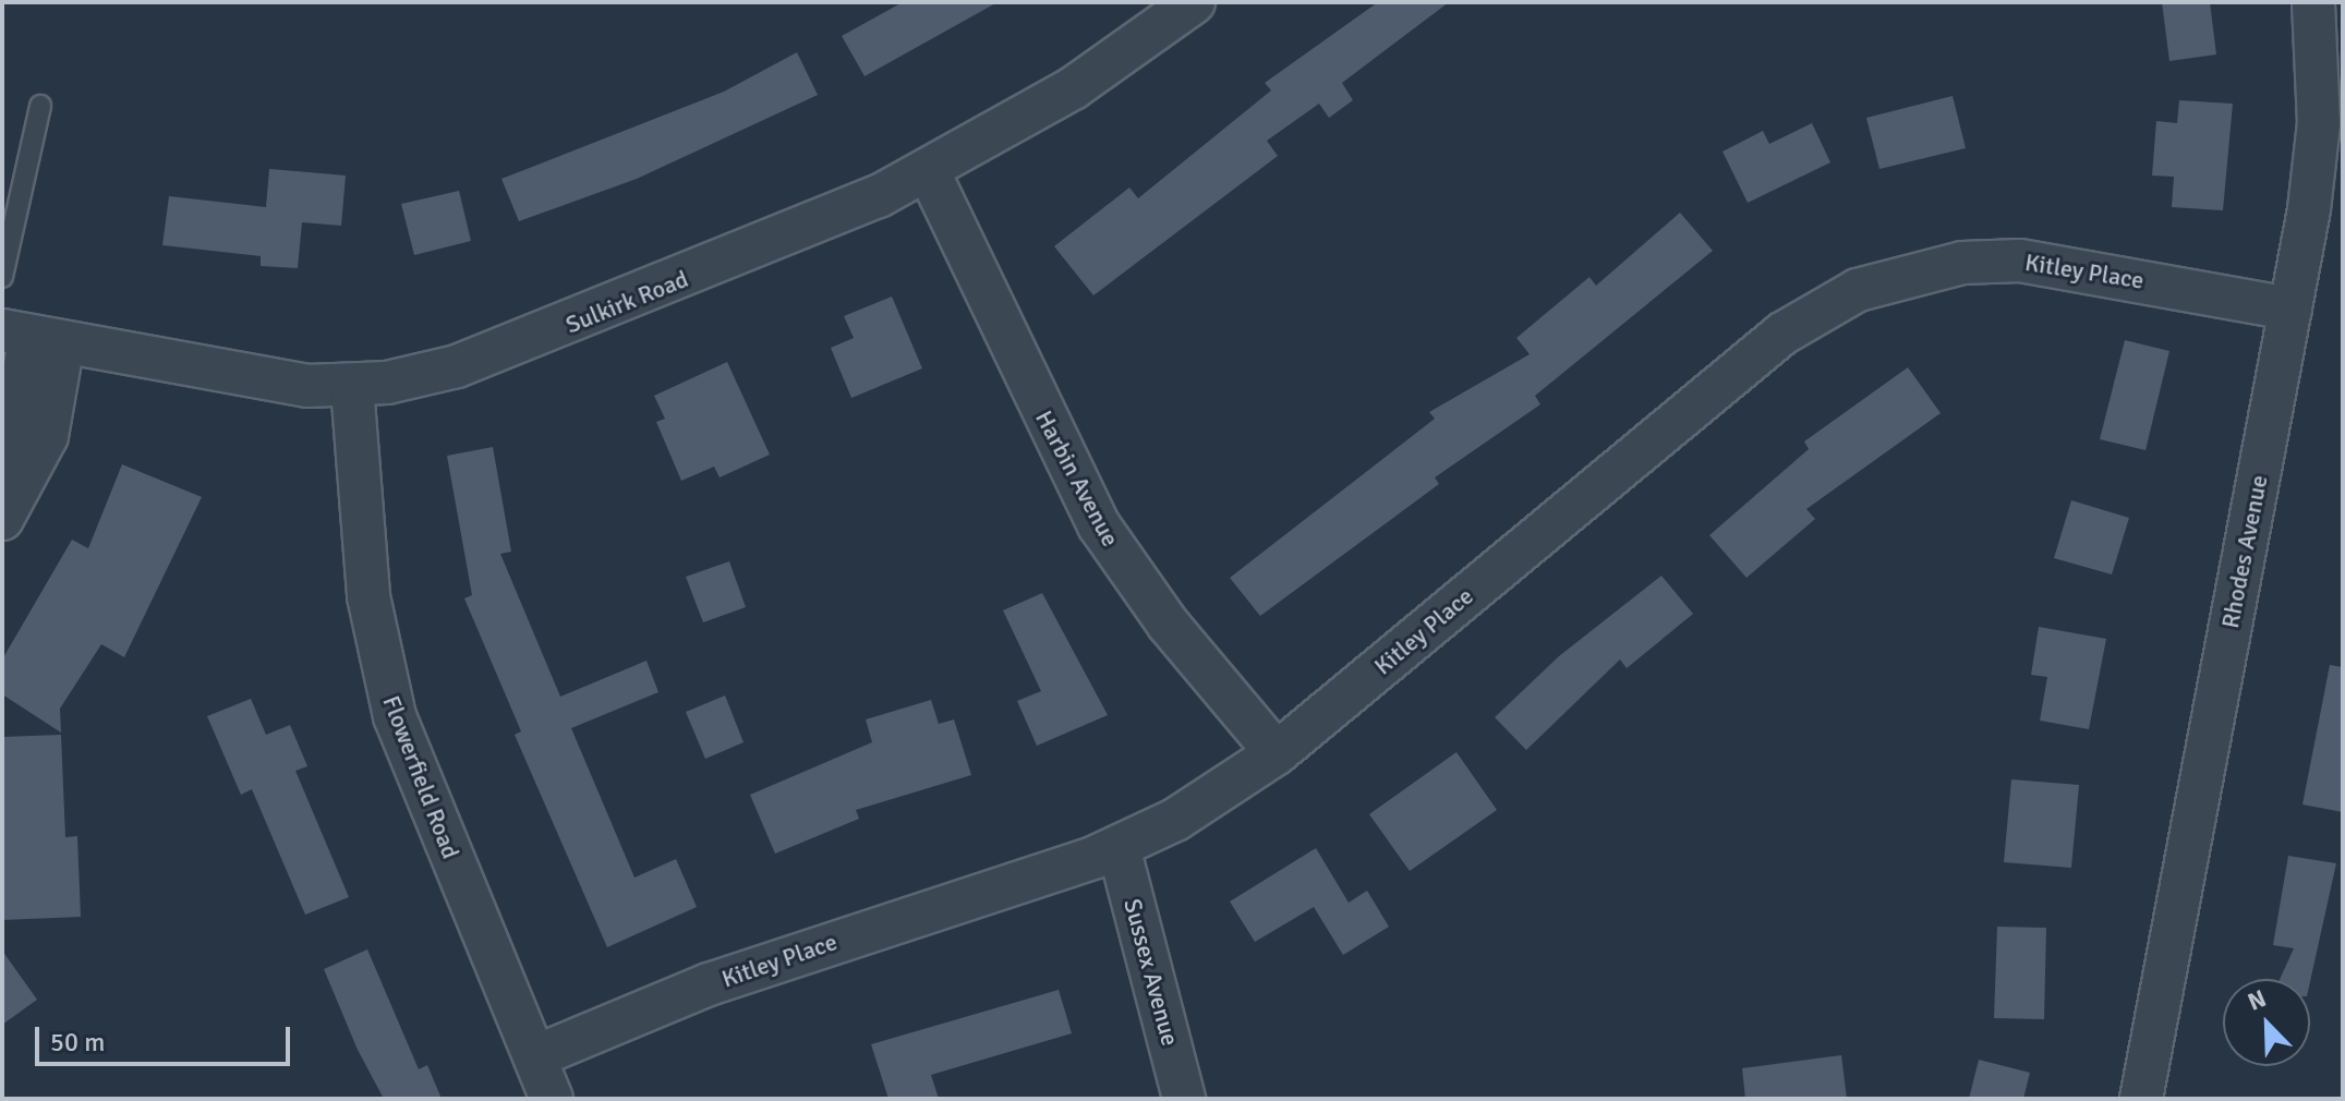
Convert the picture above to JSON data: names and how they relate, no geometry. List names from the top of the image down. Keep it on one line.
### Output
{"streets":{"street":["Kitley Place","Sulkirk Road","Harbin Avenue","Rhodes Avenue","Flowerfield Road","Sussex Avenue"]},"crossings":[["Kitley Place","Harbin Avenue"],["Kitley Place","Rhodes Avenue"],["Kitley Place","Flowerfield Road"],["Kitley Place","Sussex Avenue"],["Sulkirk Road","Harbin Avenue"],["Sulkirk Road","Flowerfield Road"]],"scale_bar":"50 m","north":"top left"}
